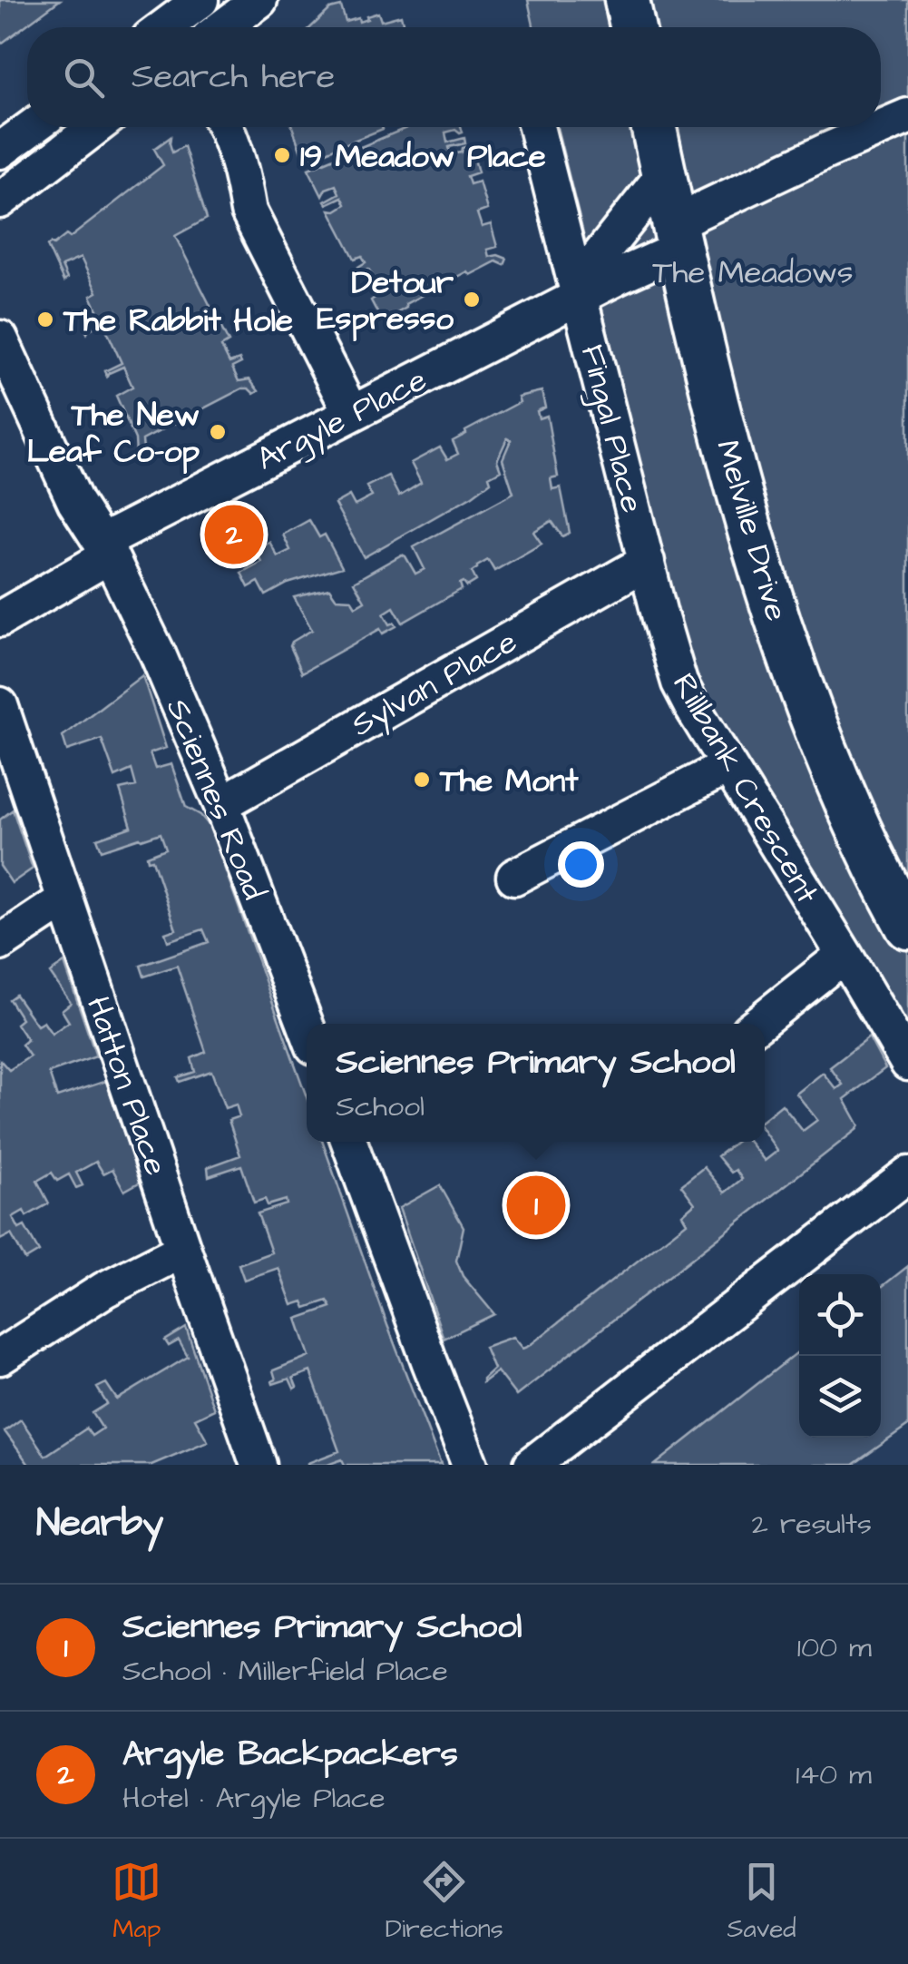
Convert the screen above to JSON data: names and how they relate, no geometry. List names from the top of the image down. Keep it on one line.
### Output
{"streets":{"main road":["Melville Drive"],"street":["Argyle Place","Fingal Place","Sylvan Place","Rillbank Crescent","Sciennes Road","Hatton Place"]},"crossings":[["Argyle Place","Fingal Place"],["Argyle Place","Melville Drive"],["Argyle Place","Sciennes Road"],["Fingal Place","Sylvan Place"],["Fingal Place","Rillbank Crescent"],["Sylvan Place","Rillbank Crescent"],["Sylvan Place","Sciennes Road"]],"parks":["The Meadows"],"places":["19 Meadow Place","Detour Espresso","The Rabbit Hole","The New Leaf Co-op","The Mont"],"page":{"search":"Search here","pins":["2","1"],"popup":["Sciennes Primary School","School"],"heading":["Nearby","2 results"],"list":[{"mark":"1","name":"Sciennes Primary School","note":"School · Millerfield Place","value":"100 m"},{"mark":"2","name":"Argyle Backpackers","note":"Hotel · Argyle Place","value":"140 m"}],"nav":["Map","Directions","Saved"]}}
